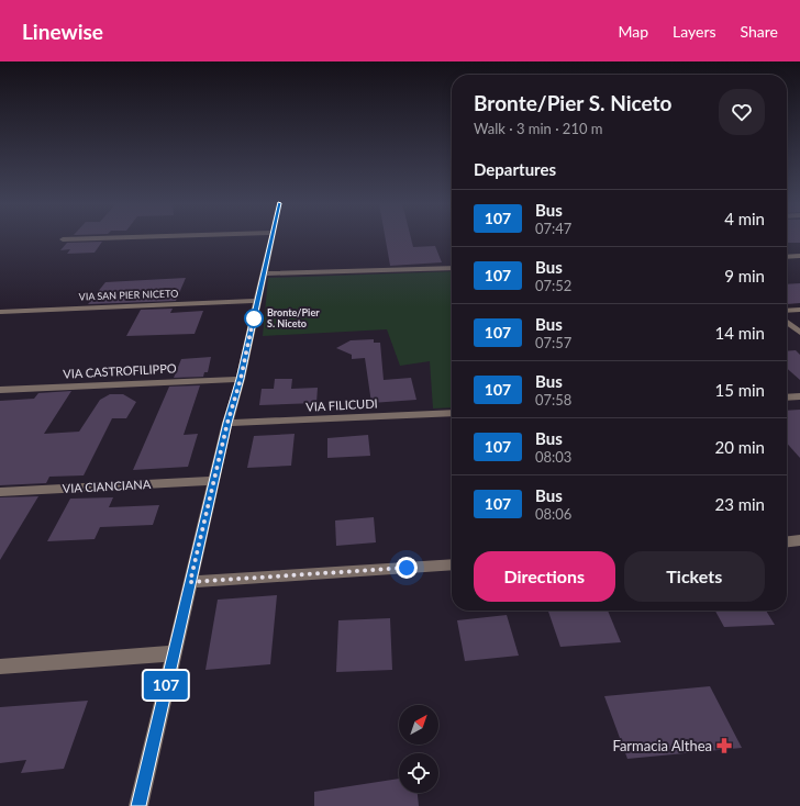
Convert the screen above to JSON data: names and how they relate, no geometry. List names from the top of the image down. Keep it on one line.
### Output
{"streets":{"street":["VIA SAN PIER NICETO","VIA CASTROFILIPPO","VIA FILICUDI","VIA CIANCIANA"]},"places":{"other":["Bronte/Pier S. Niceto"],"pharmacy":["Farmacia Althea"]},"lines":["bus line 107"],"north":"top right","page":{"header":"Linewise","nav":["Map","Layers","Share"],"on_map":"107","heading":[["Bronte/Pier S. Niceto","Walk · 3 min · 210 m"],"Departures"],"list":[{"mark":"107","name":"Bus","note":"07:47","value":"4 min"},{"mark":"107","name":"Bus","note":"07:52","value":"9 min"},{"mark":"107","name":"Bus","note":"07:57","value":"14 min"},{"mark":"107","name":"Bus","note":"07:58","value":"15 min"},{"mark":"107","name":"Bus","note":"08:03","value":"20 min"},{"mark":"107","name":"Bus","note":"08:06","value":"23 min"}],"buttons":["Directions","Tickets"]}}
